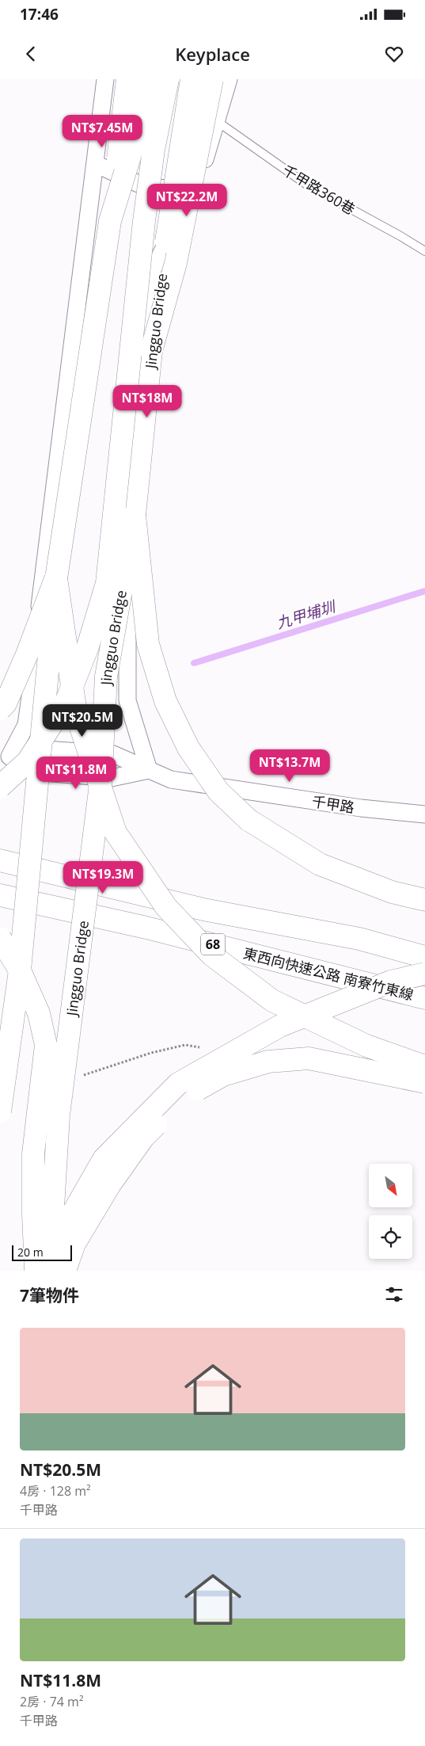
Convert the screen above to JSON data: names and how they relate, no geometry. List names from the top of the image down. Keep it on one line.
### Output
{"streets":{"main road":["Jingguo Bridge","68","東西向快速公路 南寮竹東線"],"street":["千甲路"],"lane":["千甲路360巷"]},"water":["九甲埔圳"],"scale_bar":"20 m","north":"bottom right","page":{"status":"17:46","header":"Keyplace","price":["NT$7.45M","NT$22.2M","NT$18M","NT$20.5M","NT$13.7M","NT$11.8M","NT$19.3M"],"scale":"20 m","heading":"7筆物件","list":[{"name":"NT$20.5M","note":"4房 · 128 m² · 千甲路"},{"name":"NT$11.8M","note":"2房 · 74 m² · 千甲路"}]}}
